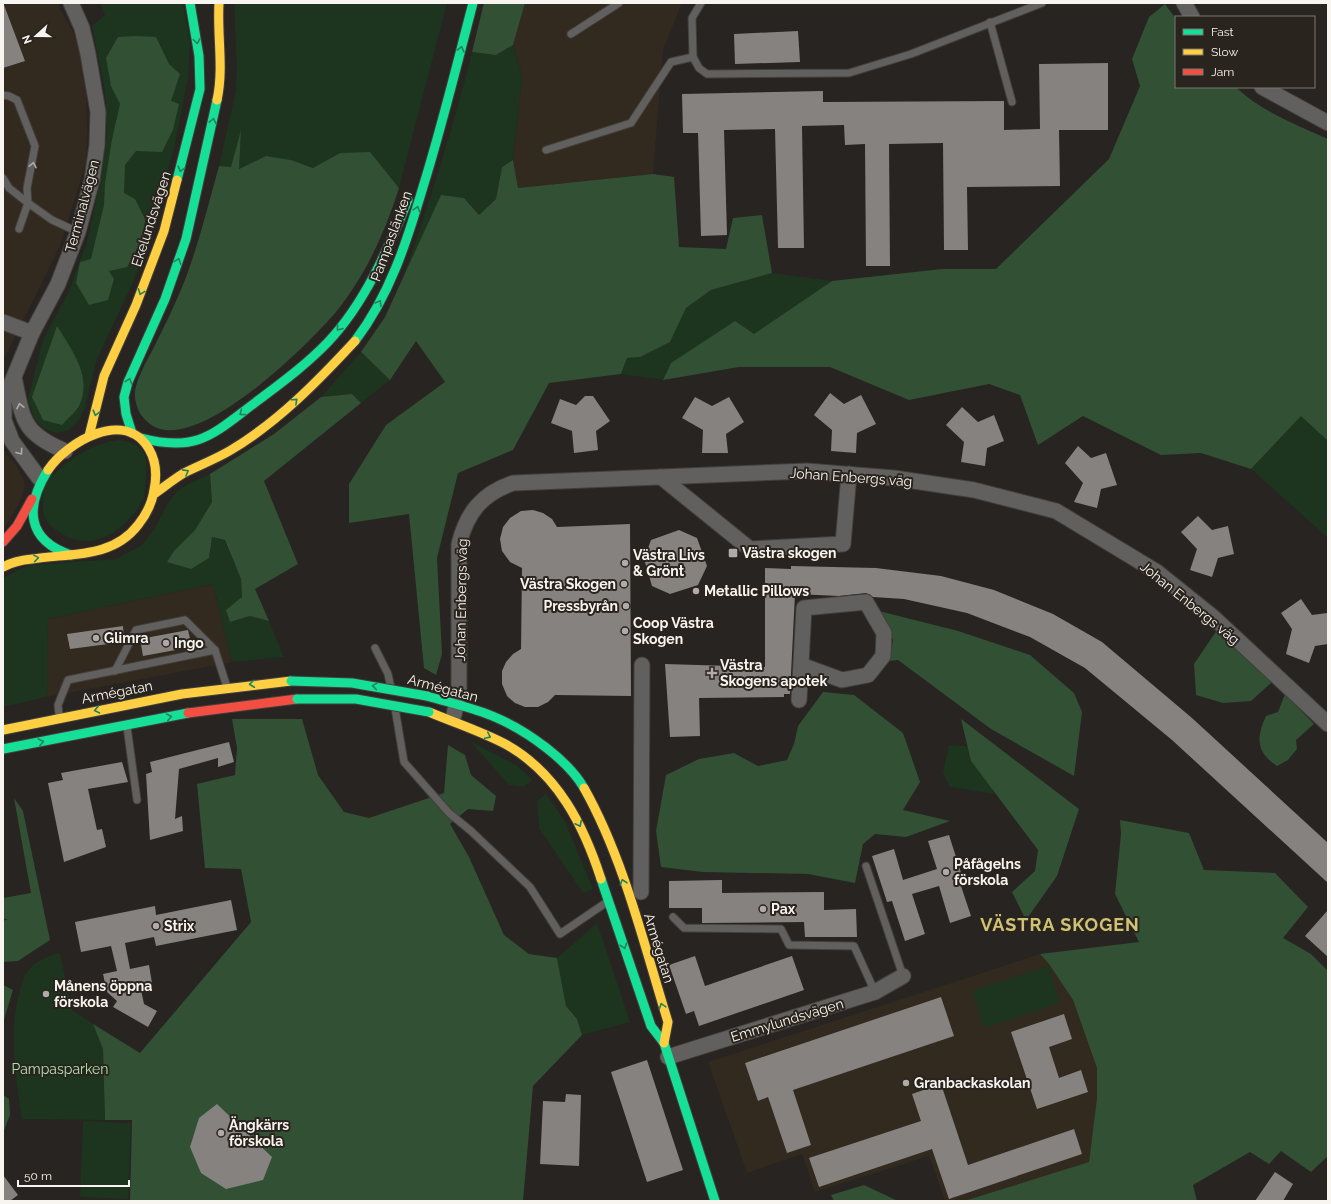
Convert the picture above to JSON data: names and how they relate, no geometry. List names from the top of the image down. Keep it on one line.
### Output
{"streets":{"street":["Terminalvägen","Ekelundsvägen","Pampaslänken","Johan Enbergs väg","Armégatan","Emmylundsvägen"]},"crossings":[["Terminalvägen","Ekelundsvägen"],["Terminalvägen","Pampaslänken"],["Ekelundsvägen","Pampaslänken"],["Johan Enbergs väg","Armégatan"],["Armégatan","Emmylundsvägen"]],"districts":["VÄSTRA SKOGEN"],"parks":["Pampasparken"],"places":{"transit":["Västra skogen"],"other":["Västra Livs & Grönt","Västra Skogen","Metallic Pillows","Pressbyrån","Coop Västra Skogen","Glimra","Ingo","Påfågelns förskola","Pax","Strix","Månens öppna förskola","Granbackaskolan","Ängkärrs förskola"],"health":["Västra Skogens apotek"]},"legend":["Fast","Slow","Jam"],"scale_bar":"50 m","north":"left"}
